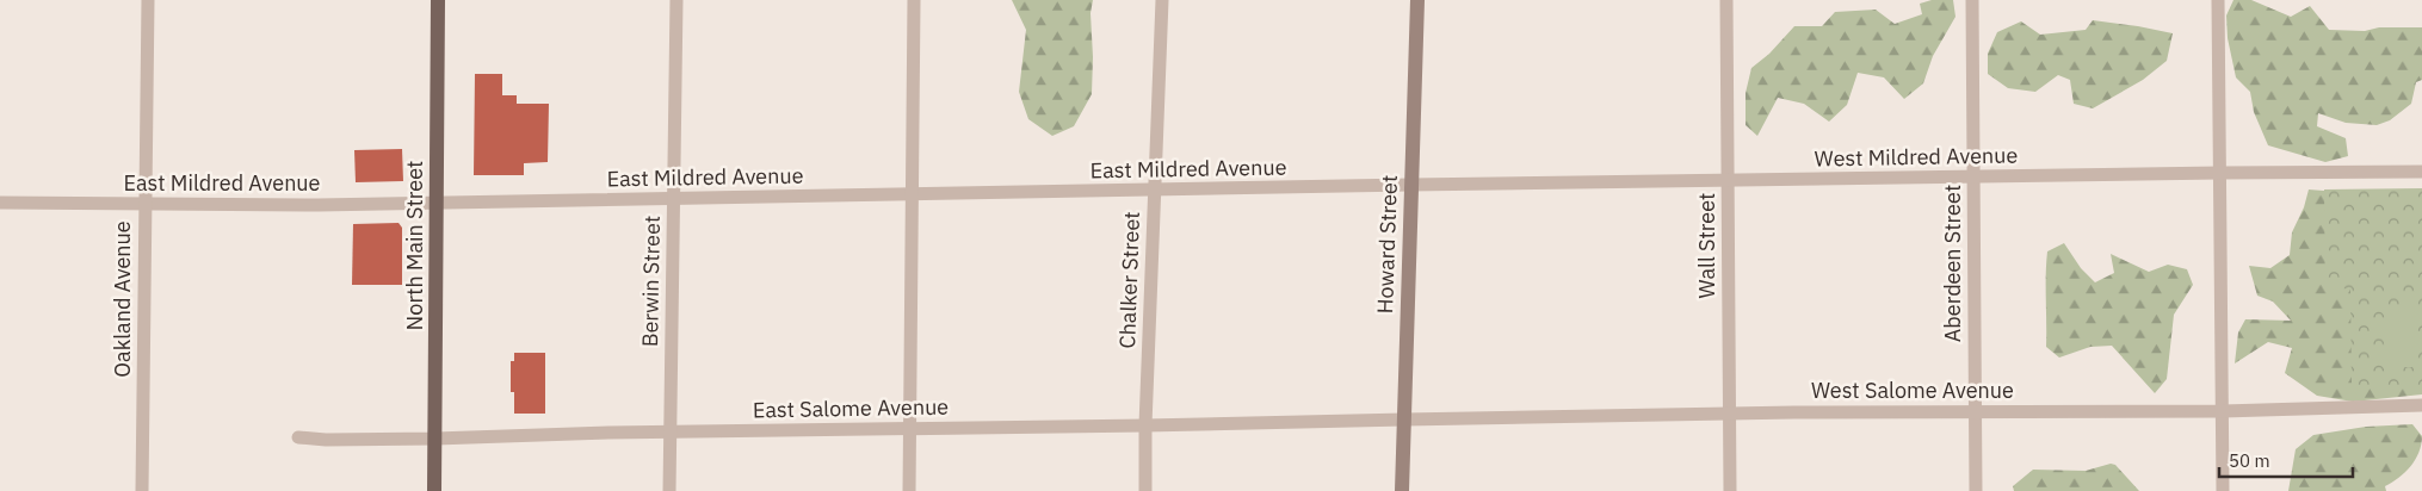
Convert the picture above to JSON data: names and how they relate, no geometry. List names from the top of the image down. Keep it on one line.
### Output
{"streets":{"main road":["Howard Street","North Main Street"],"street":["West Mildred Avenue","East Mildred Avenue","Wall Street","Aberdeen Street","Chalker Street","Berwin Street","Oakland Avenue","West Salome Avenue","East Salome Avenue"]},"crossings":[["West Mildred Avenue","East Mildred Avenue"],["West Mildred Avenue","Howard Street"],["West Mildred Avenue","Wall Street"],["West Mildred Avenue","Aberdeen Street"],["East Mildred Avenue","Howard Street"],["East Mildred Avenue","North Main Street"],["East Mildred Avenue","Chalker Street"],["East Mildred Avenue","Berwin Street"],["East Mildred Avenue","Oakland Avenue"],["Howard Street","West Salome Avenue"],["Howard Street","East Salome Avenue"],["North Main Street","East Salome Avenue"],["Wall Street","West Salome Avenue"],["Aberdeen Street","West Salome Avenue"],["Chalker Street","East Salome Avenue"],["Berwin Street","East Salome Avenue"],["West Salome Avenue","East Salome Avenue"]],"scale_bar":"50 m"}
